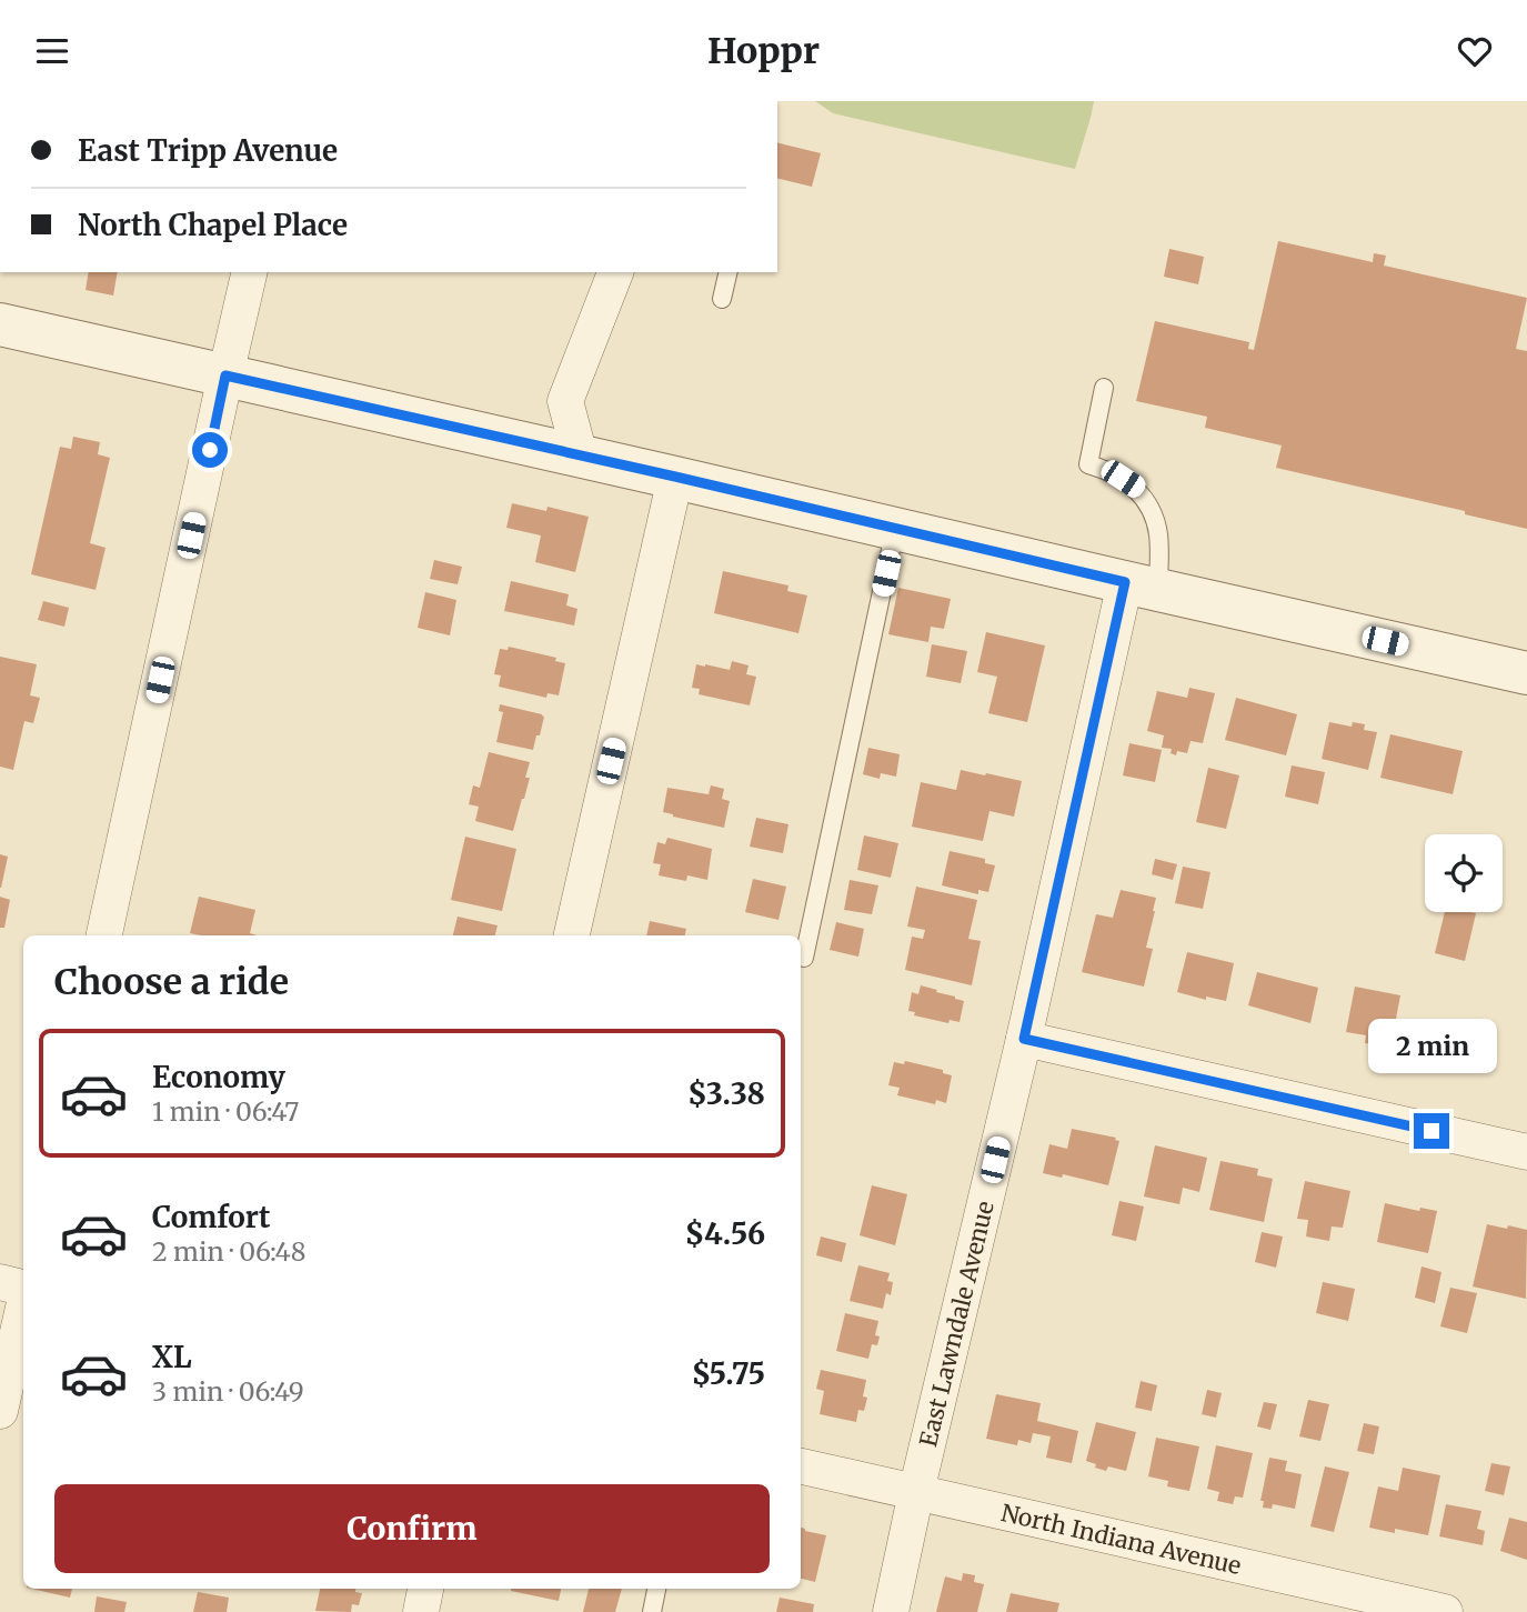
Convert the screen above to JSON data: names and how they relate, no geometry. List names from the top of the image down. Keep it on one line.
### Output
{"streets":{"street":["East Lawndale Avenue","North Indiana Avenue"]},"crossings":[["East Lawndale Avenue","North Indiana Avenue"]],"page":{"header":"Hoppr","banner":["East Tripp Avenue","North Chapel Place"],"heading":"Choose a ride","bubble":"2 min","list":[{"name":"Economy","note":"1 min · 06:47","value":"$3.38"},{"name":"Comfort","note":"2 min · 06:48","value":"$4.56"},{"name":"XL","note":"3 min · 06:49","value":"$5.75"}],"buttons":"Confirm"}}
